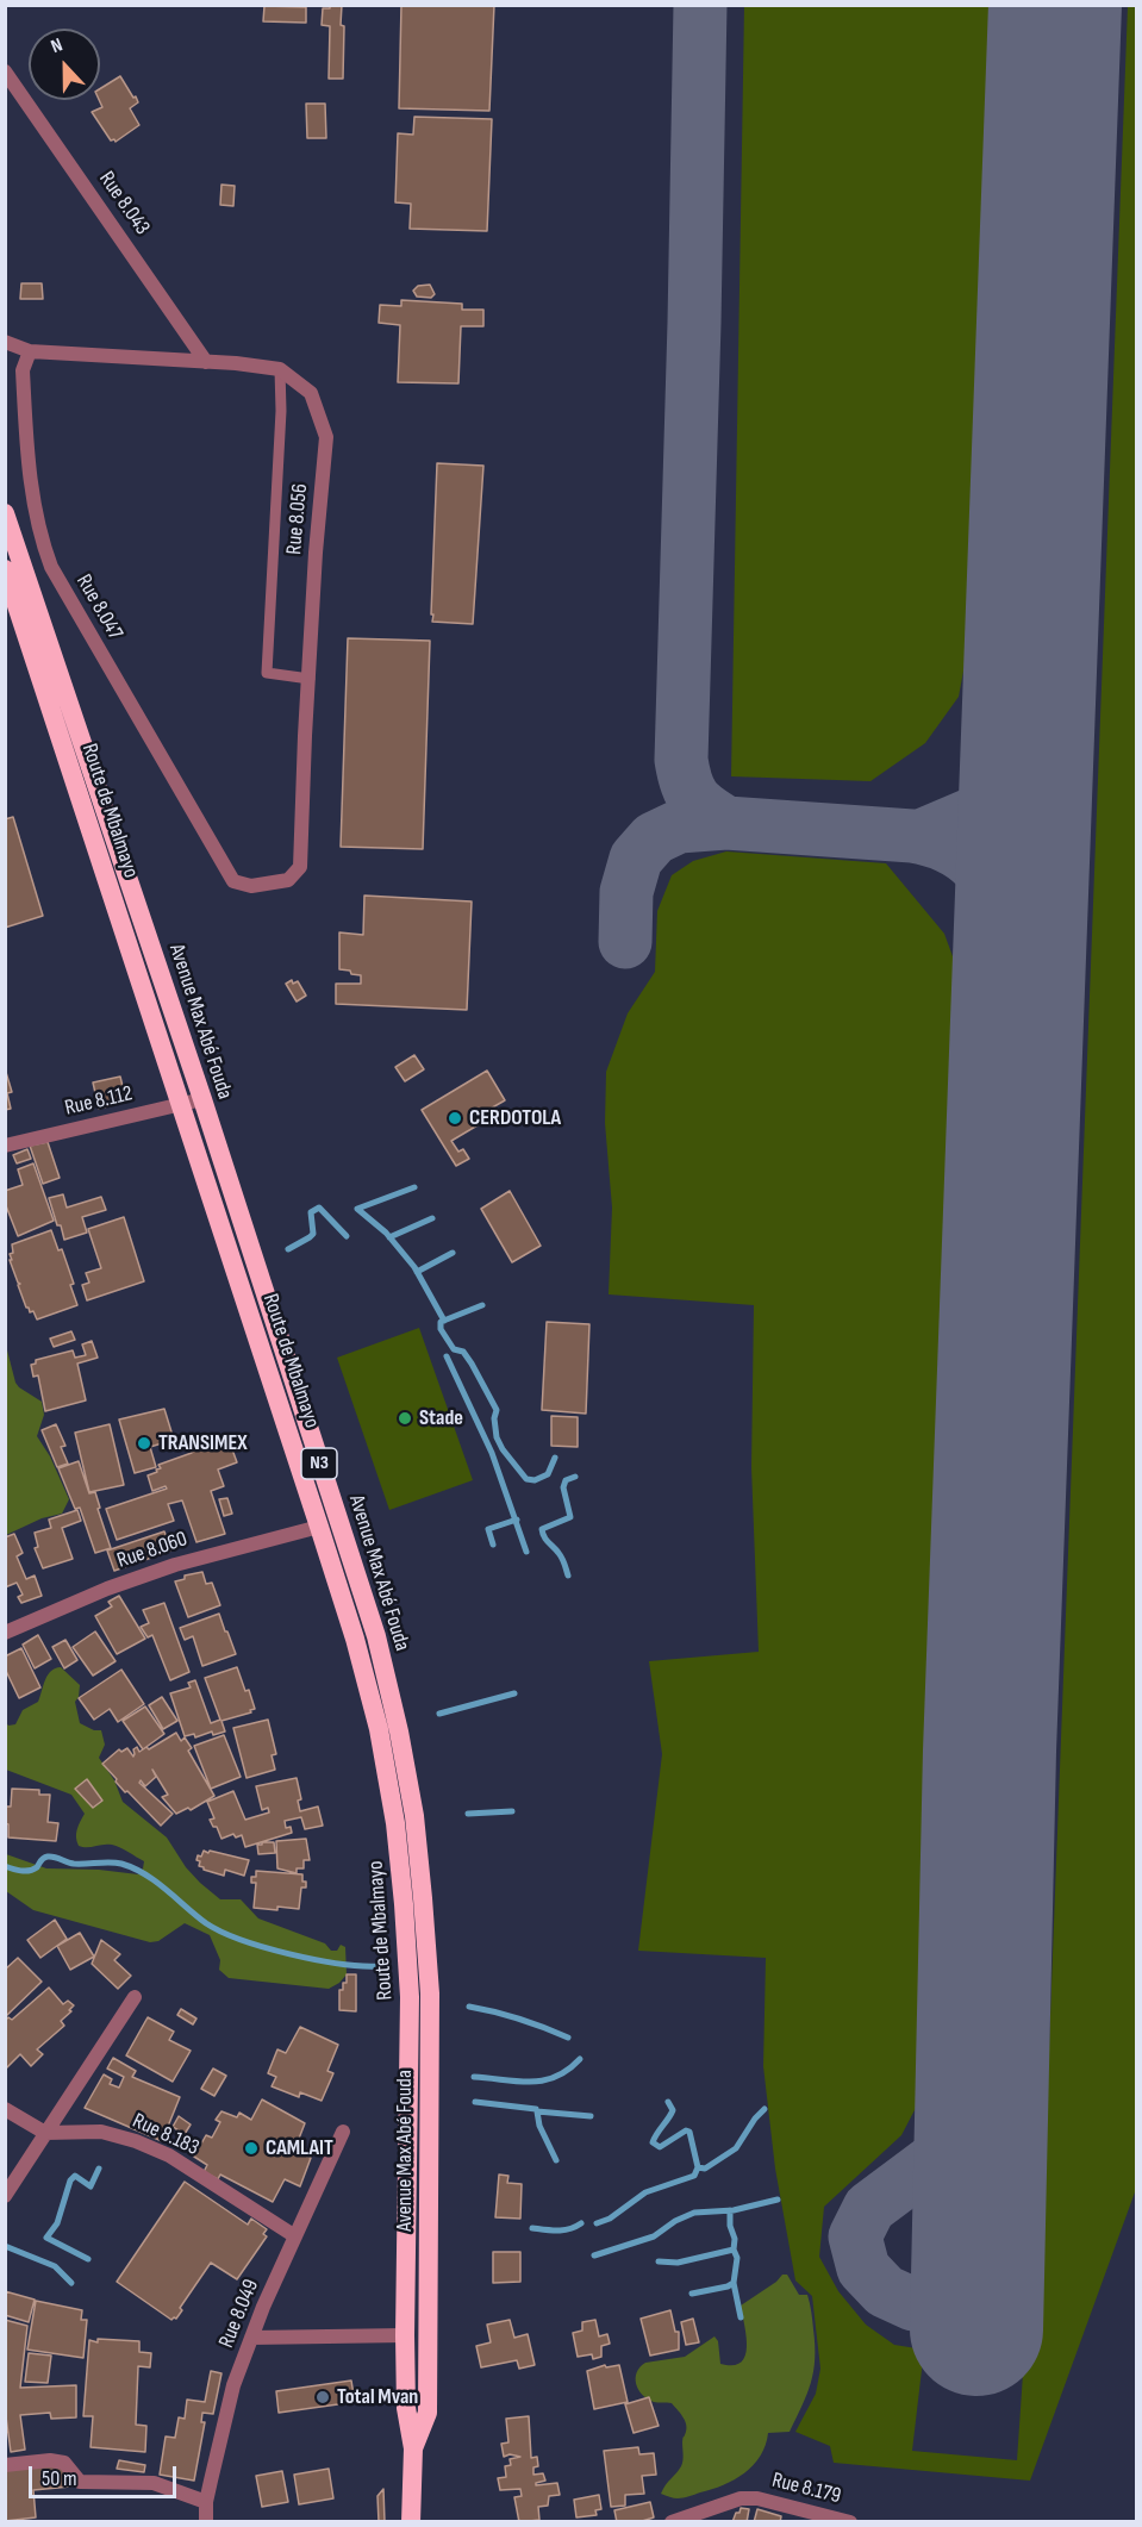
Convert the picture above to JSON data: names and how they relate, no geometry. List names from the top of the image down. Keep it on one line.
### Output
{"streets":{"highway":["Route de Mbalmayo","Avenue Max Abé Fouda","N3"],"street":["Rue 8.043","Rue 8.056","Rue 8.047","Rue 8.112","Rue 8.060","Rue 8.183","Rue 8.049","Rue 8.179"]},"crossings":[["Rue 8.043","Rue 8.056"],["Rue 8.056","Rue 8.047"],["Route de Mbalmayo","Avenue Max Abé Fouda"],["Route de Mbalmayo","Rue 8.112"],["Route de Mbalmayo","Rue 8.060"],["Avenue Max Abé Fouda","Rue 8.112"],["Rue 8.183","Rue 8.049"]],"places":["CERDOTOLA","Stade","TRANSIMEX","CAMLAIT","Total Mvan"],"scale_bar":"50 m","north":"top"}
